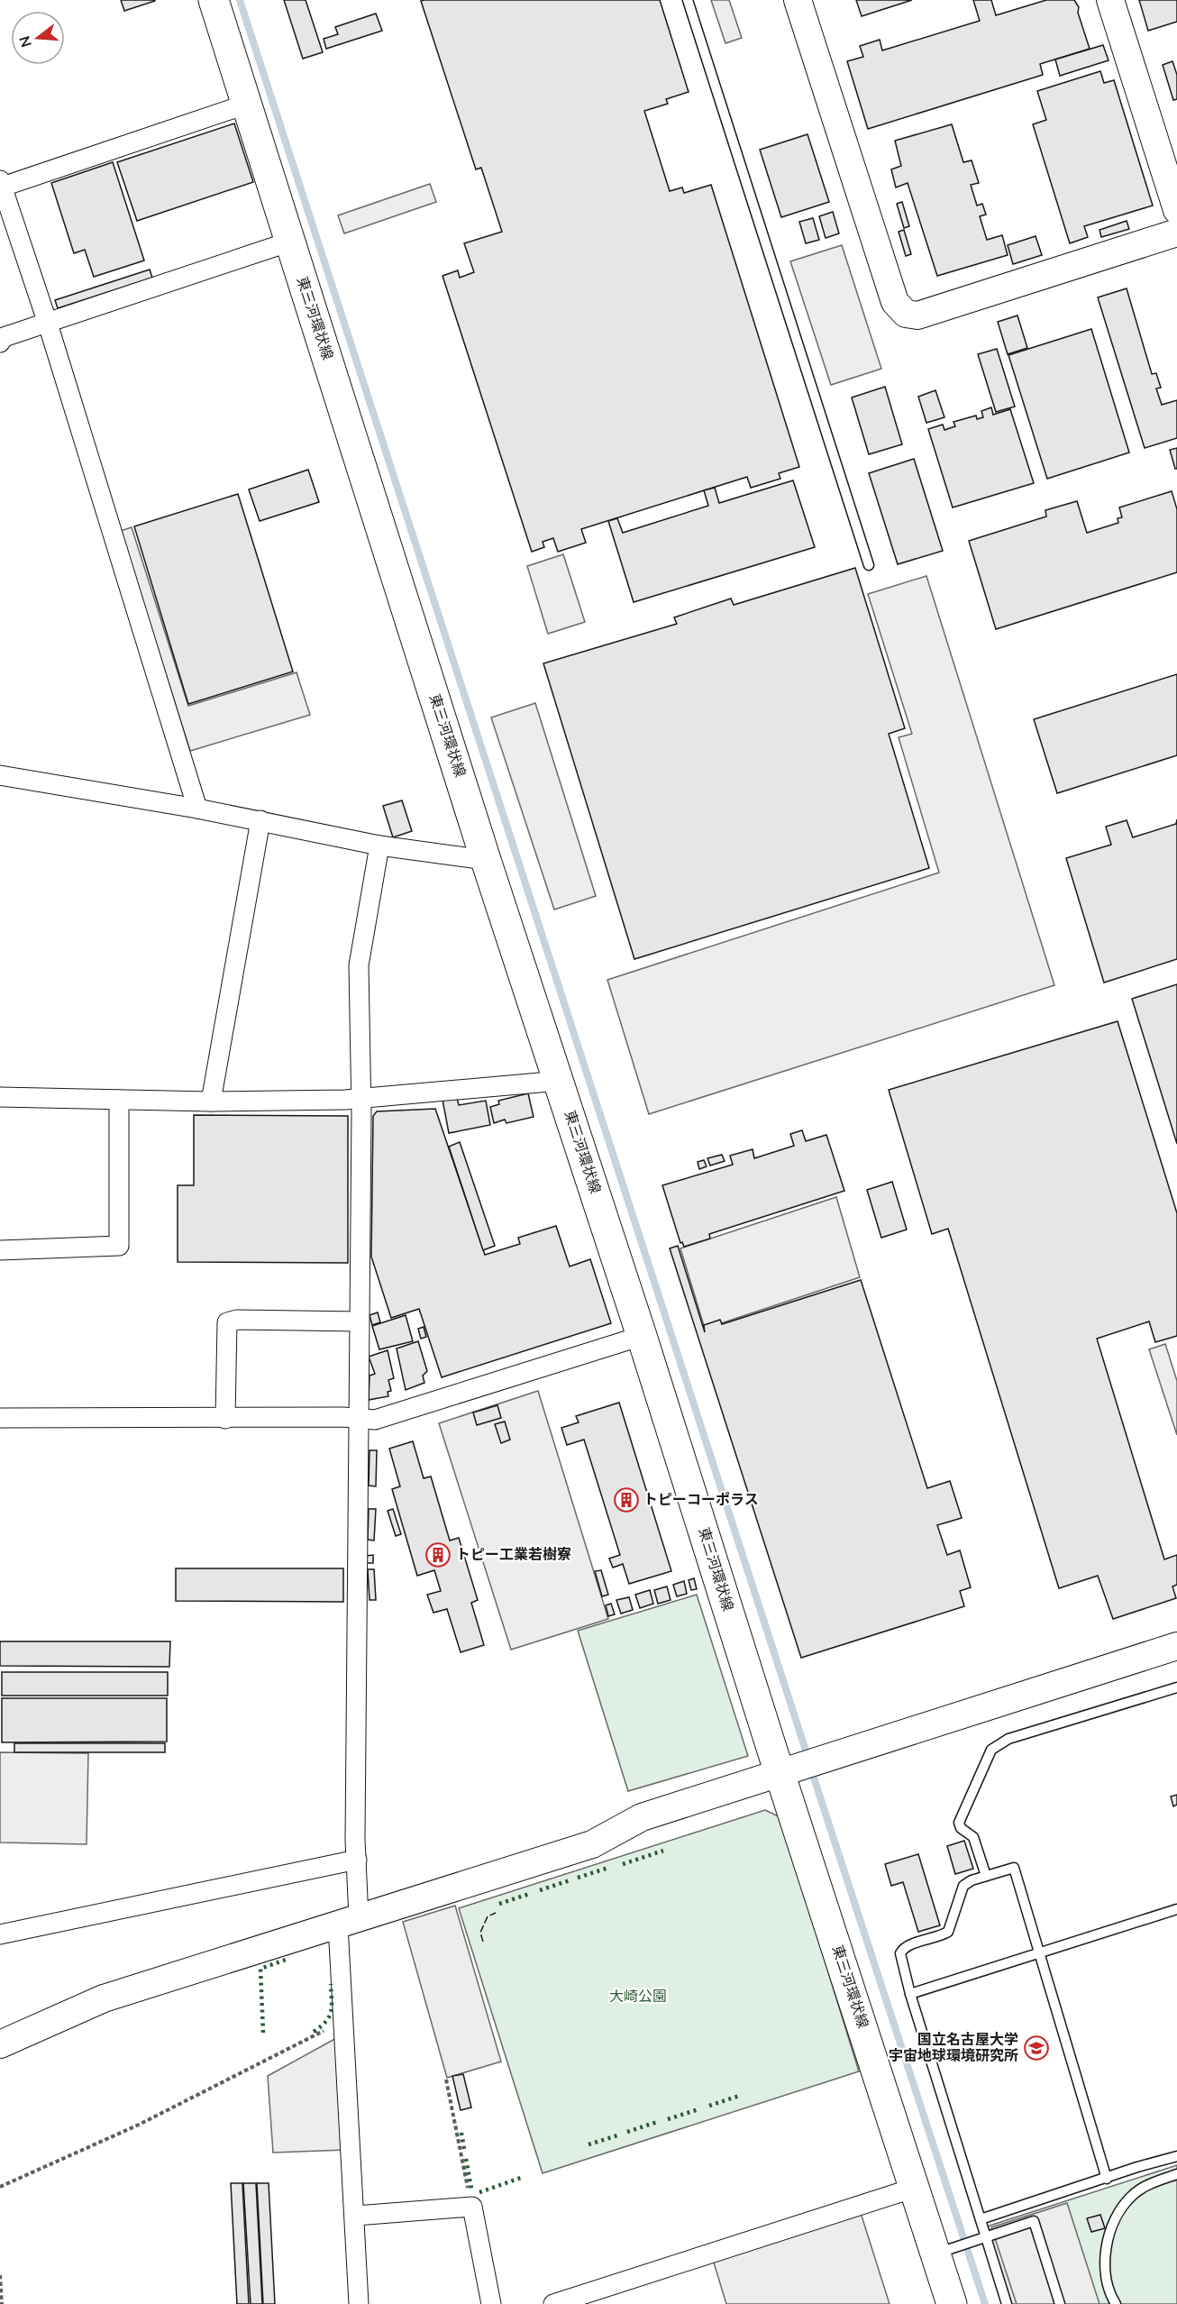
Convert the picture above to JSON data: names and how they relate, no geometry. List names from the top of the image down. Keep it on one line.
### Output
{"streets":{"main road":["東三河環状線"]},"parks":["大崎公園"],"places":{"building":["トピーコーポラス","トピー工業若樹寮"],"school or university":["国立名古屋大学 宇宙地球環境研究所"]},"north":"left"}
